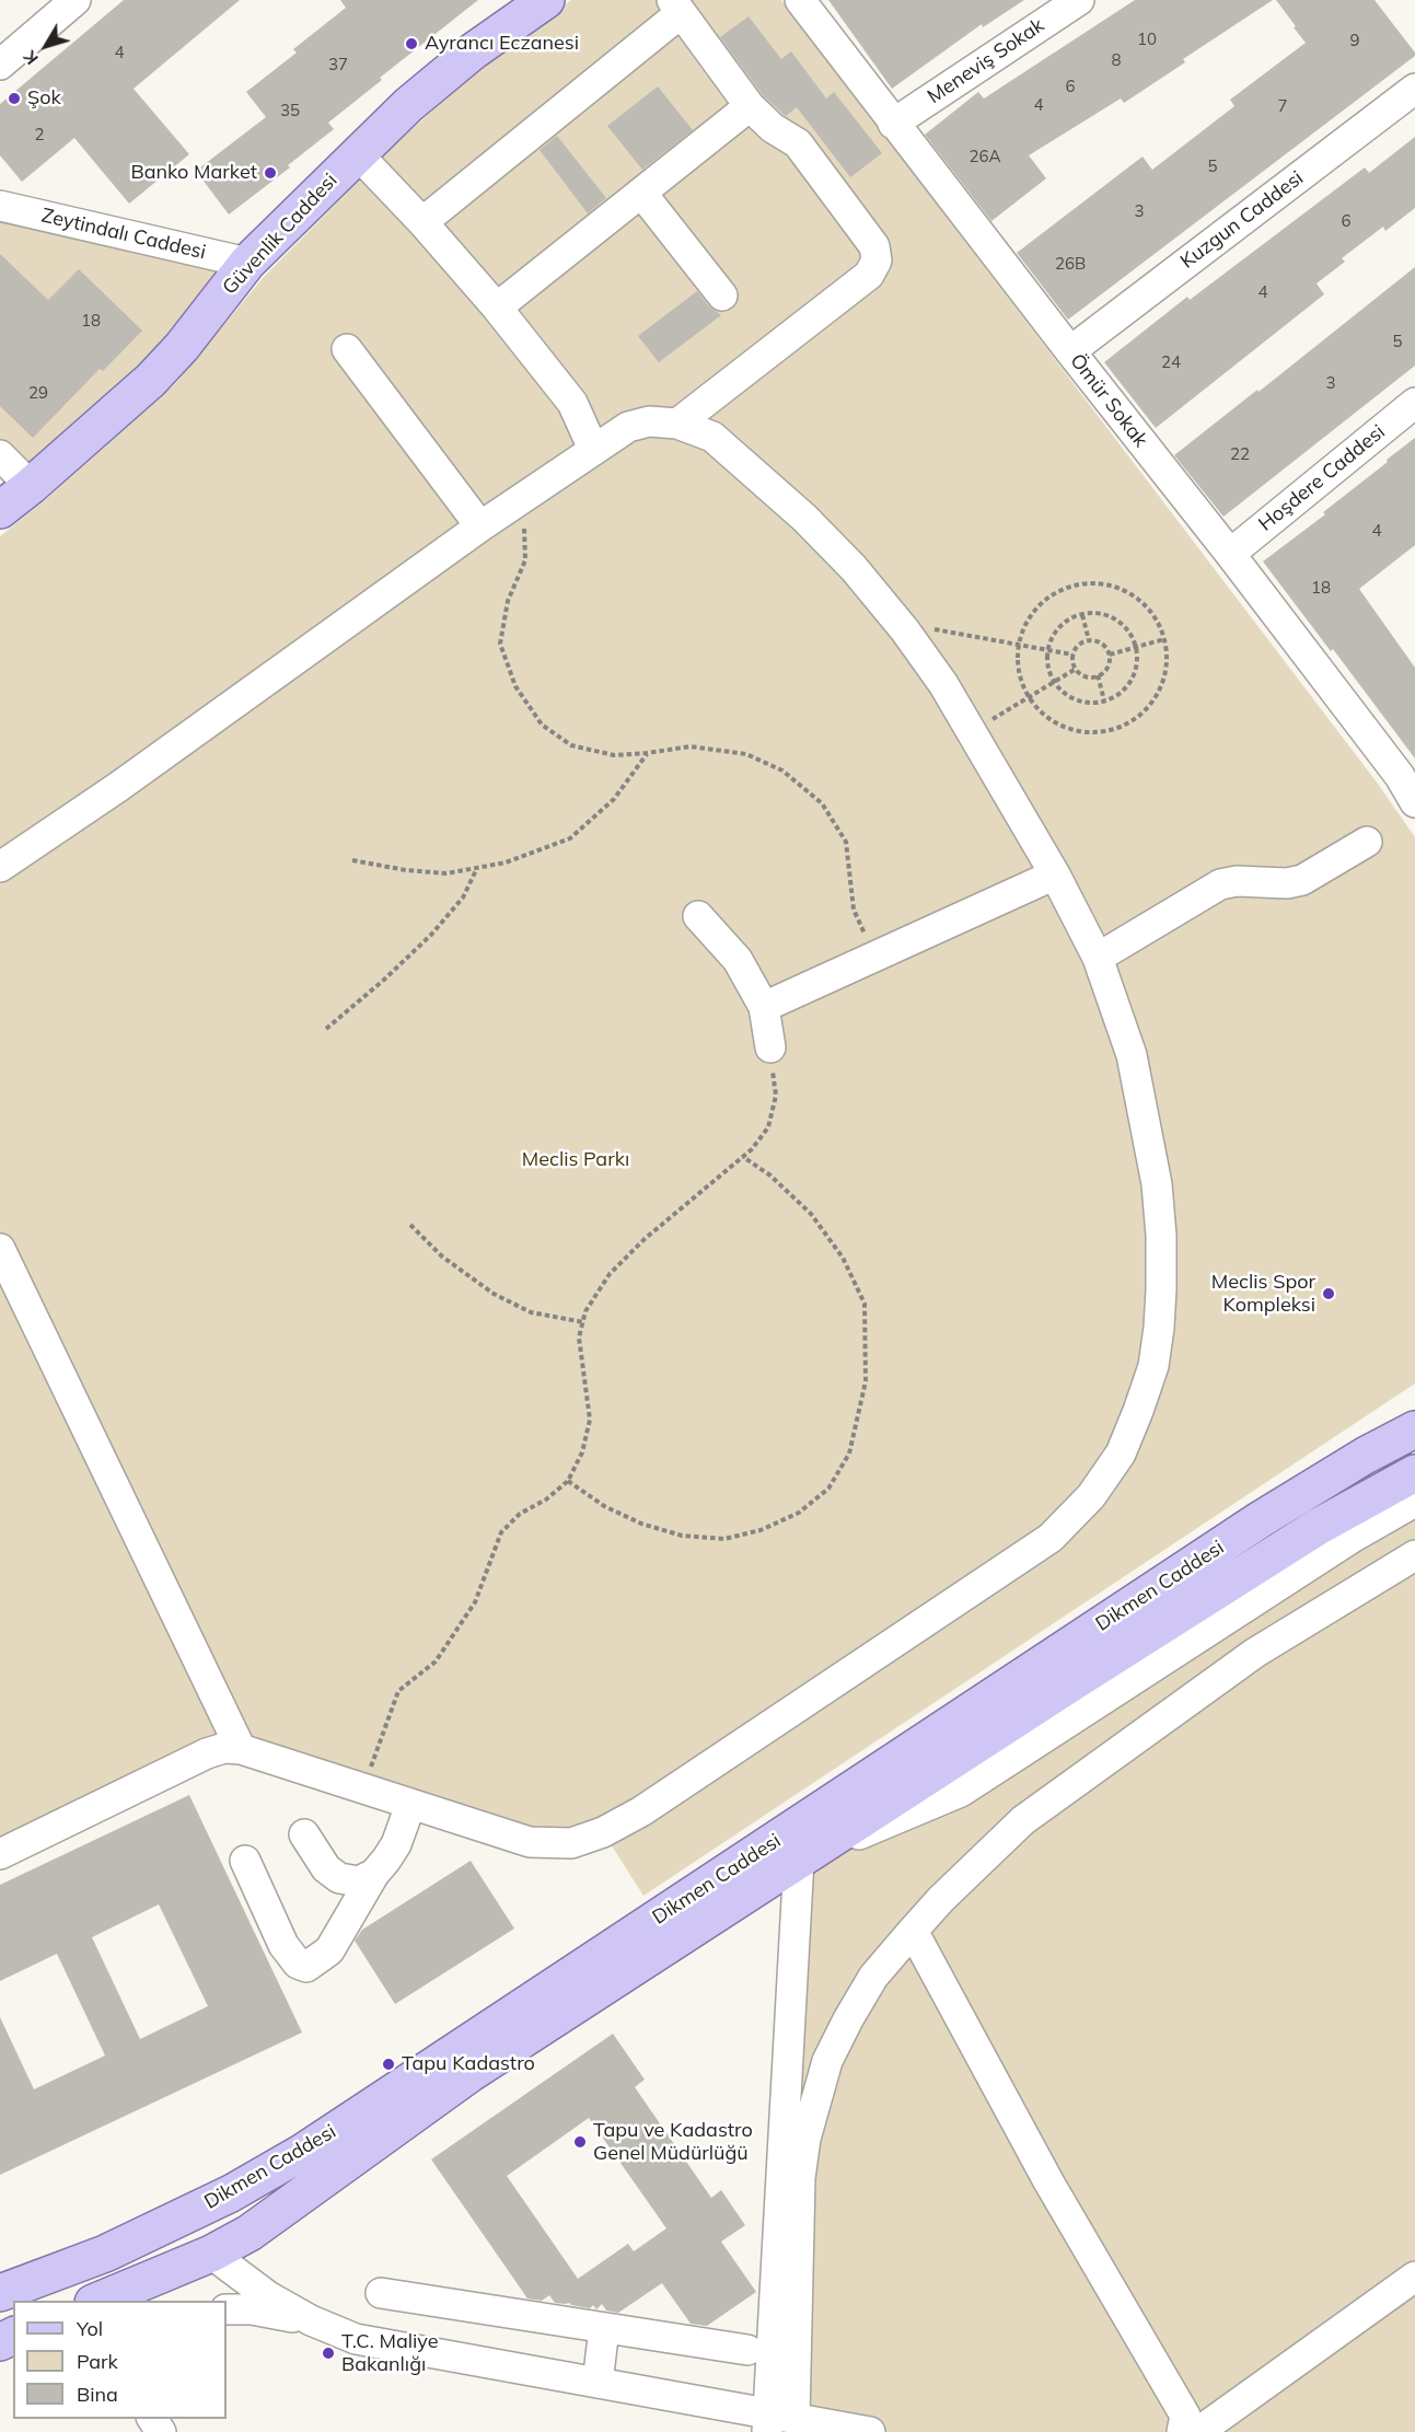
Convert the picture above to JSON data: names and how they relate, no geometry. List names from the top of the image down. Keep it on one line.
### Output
{"streets":{"main road":["Güvenlik Caddesi","Dikmen Caddesi"],"street":["Meneviş Sokak","Kuzgun Caddesi","Zeytindalı Caddesi","Ömür Sokak","Hoşdere Caddesi"]},"crossings":[["Meneviş Sokak","Ömür Sokak"],["Kuzgun Caddesi","Ömür Sokak"],["Zeytindalı Caddesi","Güvenlik Caddesi"],["Ömür Sokak","Hoşdere Caddesi"]],"parks":["Meclis Parkı"],"places":["Ayrancı Eczanesi","Şok","Banko Market","Meclis Spor Kompleksi","Tapu Kadastro","Tapu ve Kadastro Genel Müdürlüğü","T.C. Maliye Bakanlığı"],"house_numbers":["10","9","4","8","37","6","4","7","35","2","26A","5","3","6","26B","4","18","5","24","3","29","22","4","18"],"legend":["Yol","Park","Bina"],"north":"bottom left"}
